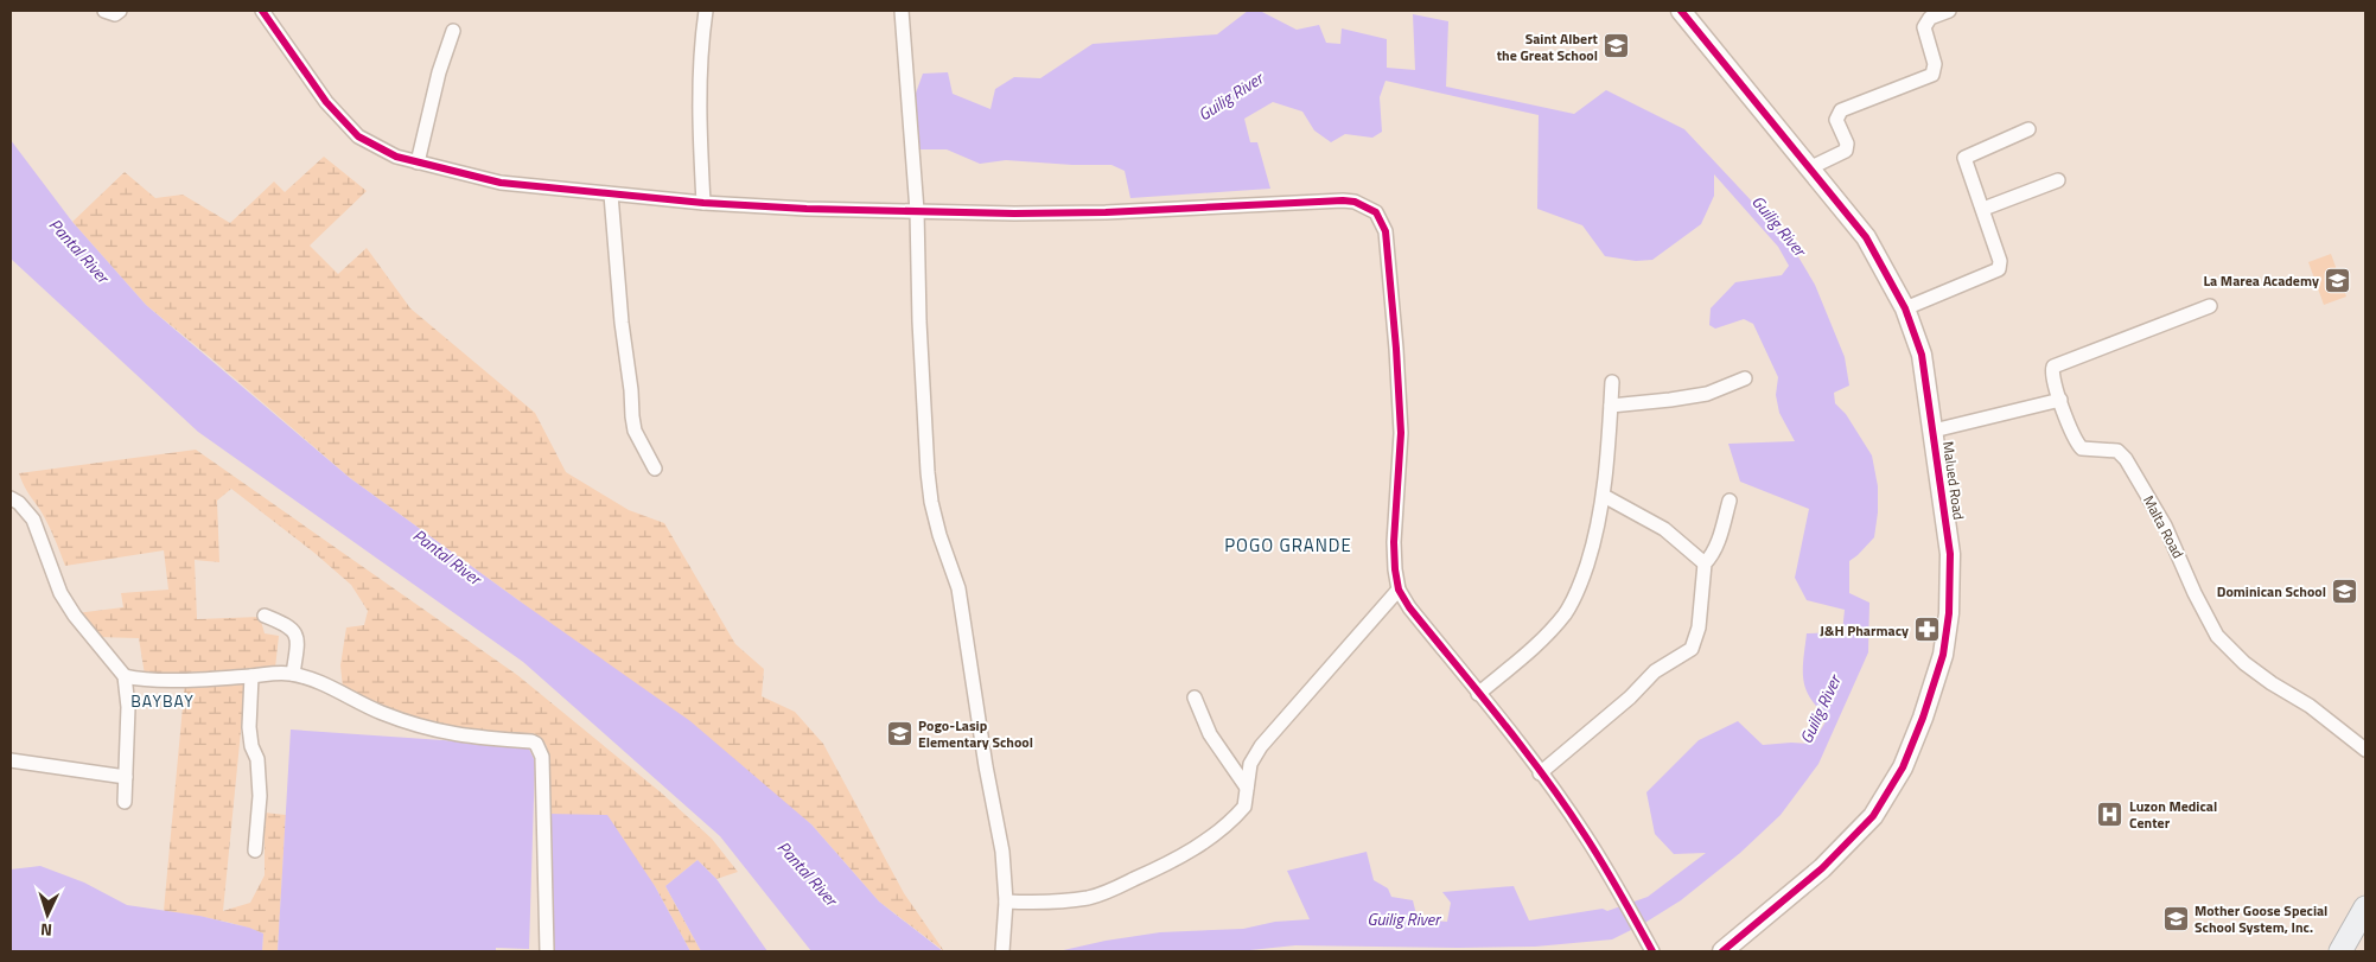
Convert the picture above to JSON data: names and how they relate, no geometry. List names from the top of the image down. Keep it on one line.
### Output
{"streets":{"street":["Malued Road","Malta Road"]},"districts":["POGO GRANDE","BAYBAY"],"water":["Guilig River","Pantal River"],"places":{"school or university":["Saint Albert the Great School","La Marea Academy","Dominican School","Pogo-Lasip Elementary School","Mother Goose Special School System, Inc."],"pharmacy":["J&H Pharmacy"],"hospital":["Luzon Medical Center"]},"north":"bottom"}
